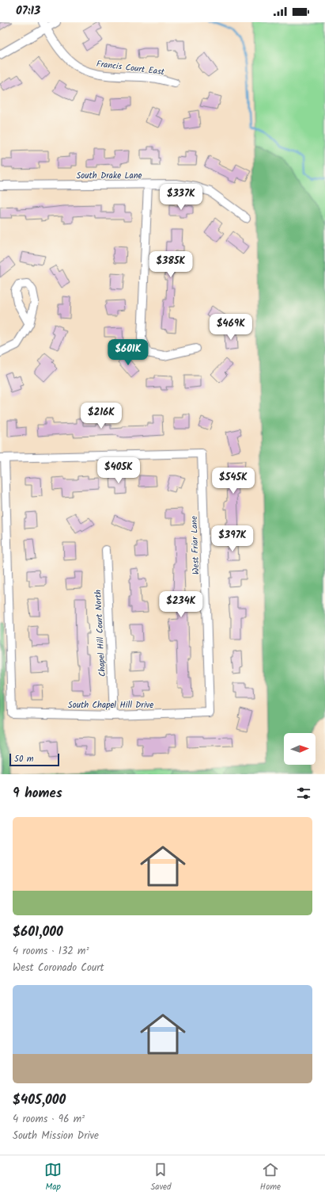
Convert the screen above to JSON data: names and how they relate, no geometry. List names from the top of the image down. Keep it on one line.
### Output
{"streets":{"street":["Francis Court East","South Drake Lane","West Friar Lane","Chapel Hill Court North","South Chapel Hill Drive"]},"crossings":[["West Friar Lane","South Chapel Hill Drive"],["Chapel Hill Court North","South Chapel Hill Drive"]],"scale_bar":"50 m","north":"right","page":{"status":"07:13","price":["$337K","$385K","$469K","$601K","$216K","$405K","$545K","$397K","$234K"],"scale":"50 m","heading":"9 homes","list":[{"name":"$601,000","note":"4 rooms · 132 m² · West Coronado Court"},{"name":"$405,000","note":"4 rooms · 96 m² · South Mission Drive"}],"tabs":["Map","Saved","Home"]}}
